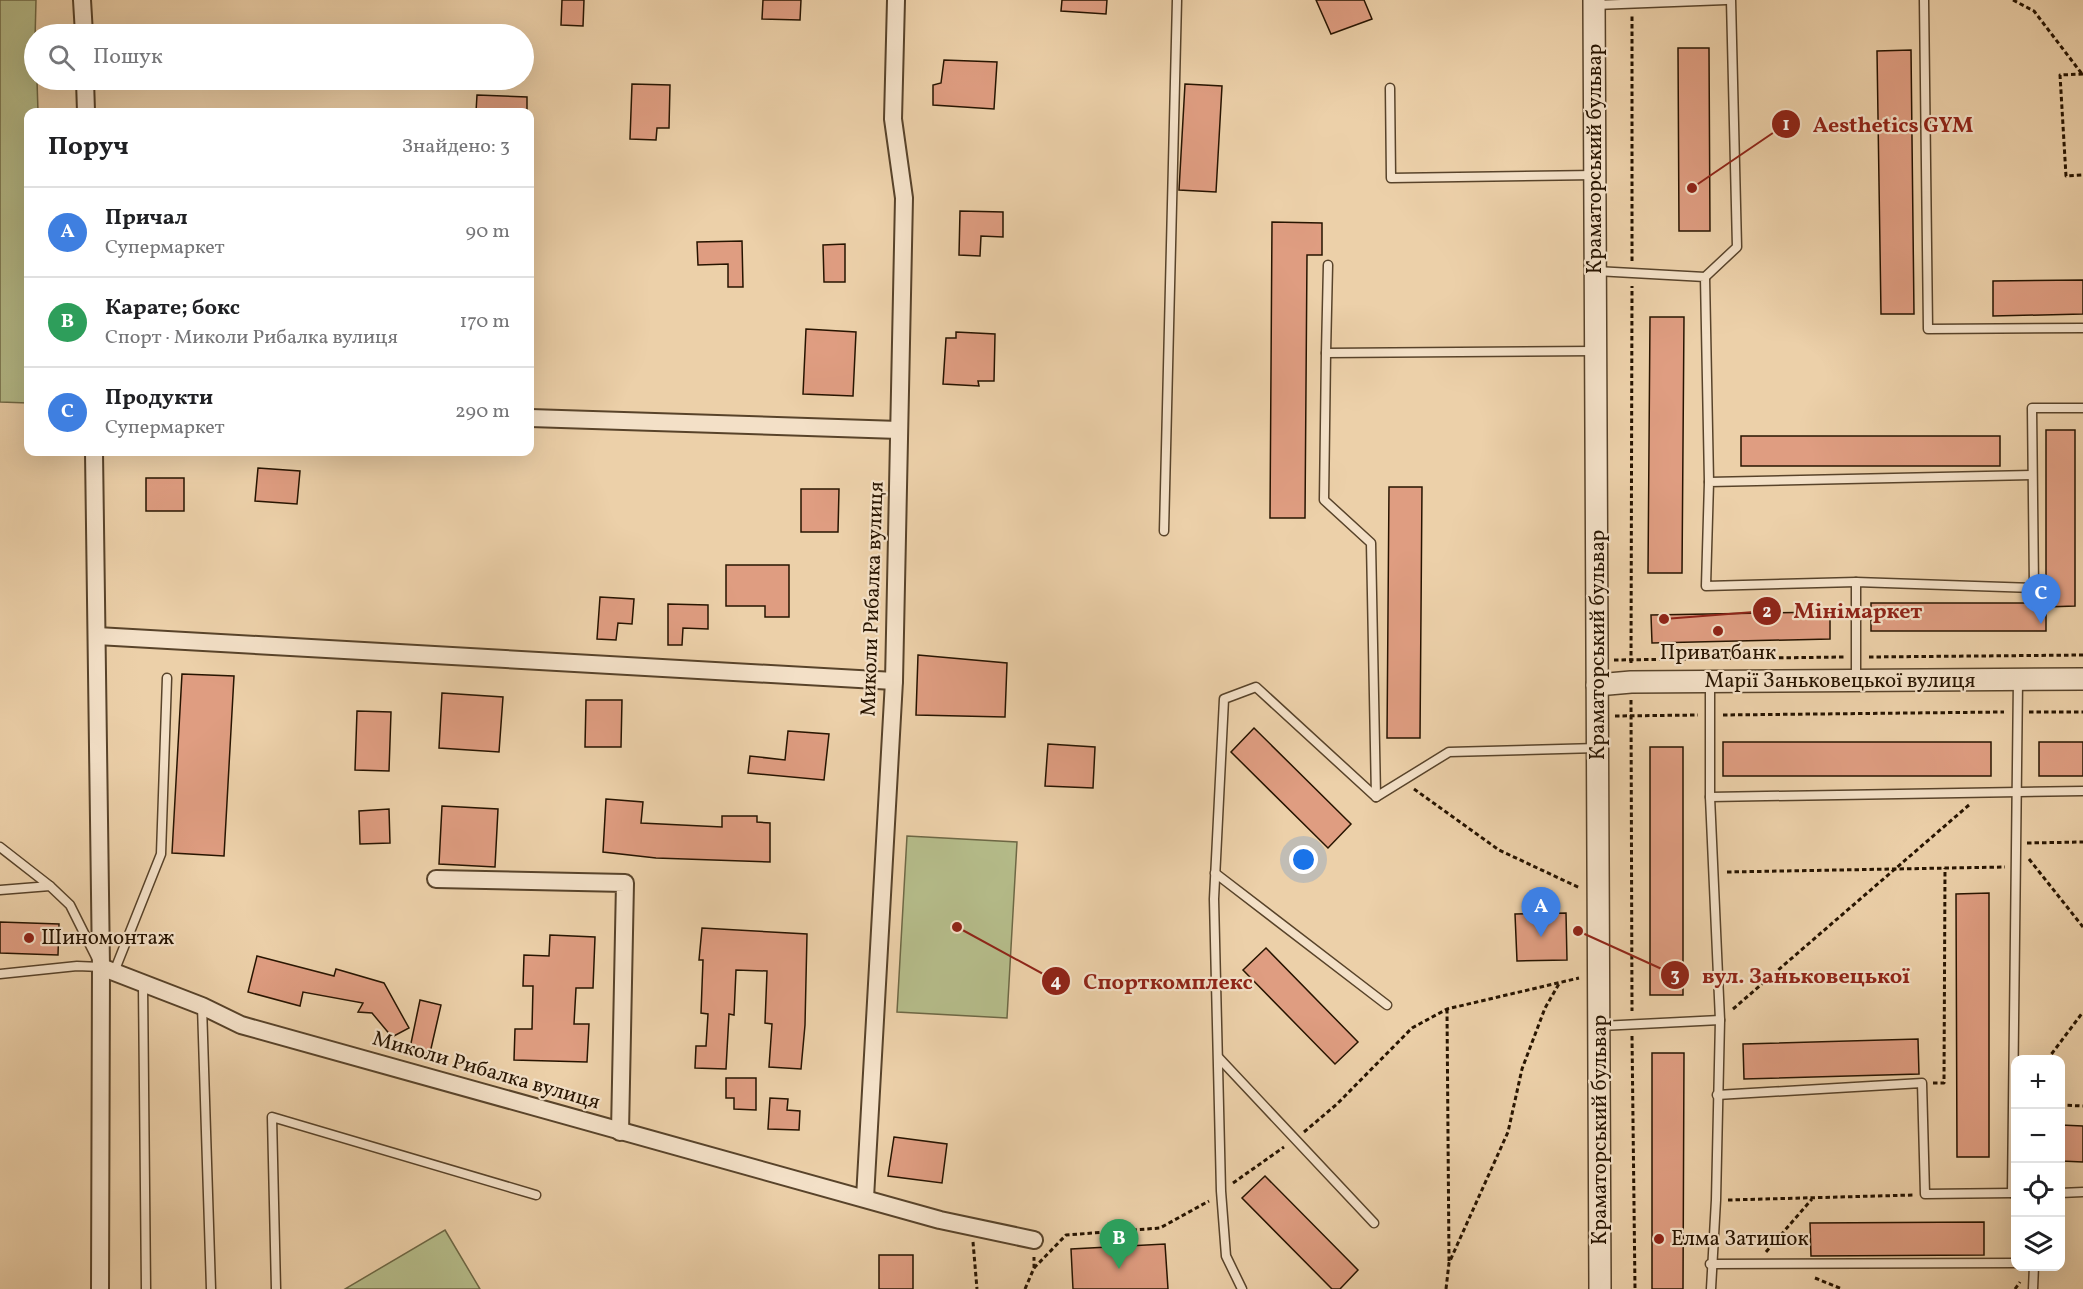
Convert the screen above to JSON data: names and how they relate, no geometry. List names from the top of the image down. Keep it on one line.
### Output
{"streets":{"street":["Краматорський бульвар","Миколи Рибалка вулиця","Марії Заньковецької вулиця"]},"crossings":[["Краматорський бульвар","Марії Заньковецької вулиця"]],"places":["Aesthetics GYM","Мінімаркет","Приватбанк","Спорткомплекс","вул. Заньковецької","Шиномонтаж","Елма Затишок"],"page":{"search":"Пошук","heading":["Поруч","Знайдено: 3"],"list":[{"mark":"A","name":"Причал","note":"Супермаркет","value":"90 m"},{"mark":"B","name":"Карате; бокс","note":"Спорт · Миколи Рибалка вулиця","value":"170 m"},{"mark":"C","name":"Продукти","note":"Супермаркет","value":"290 m"}],"pins":["C","A","B"],"map_buttons":["+","−"]}}
